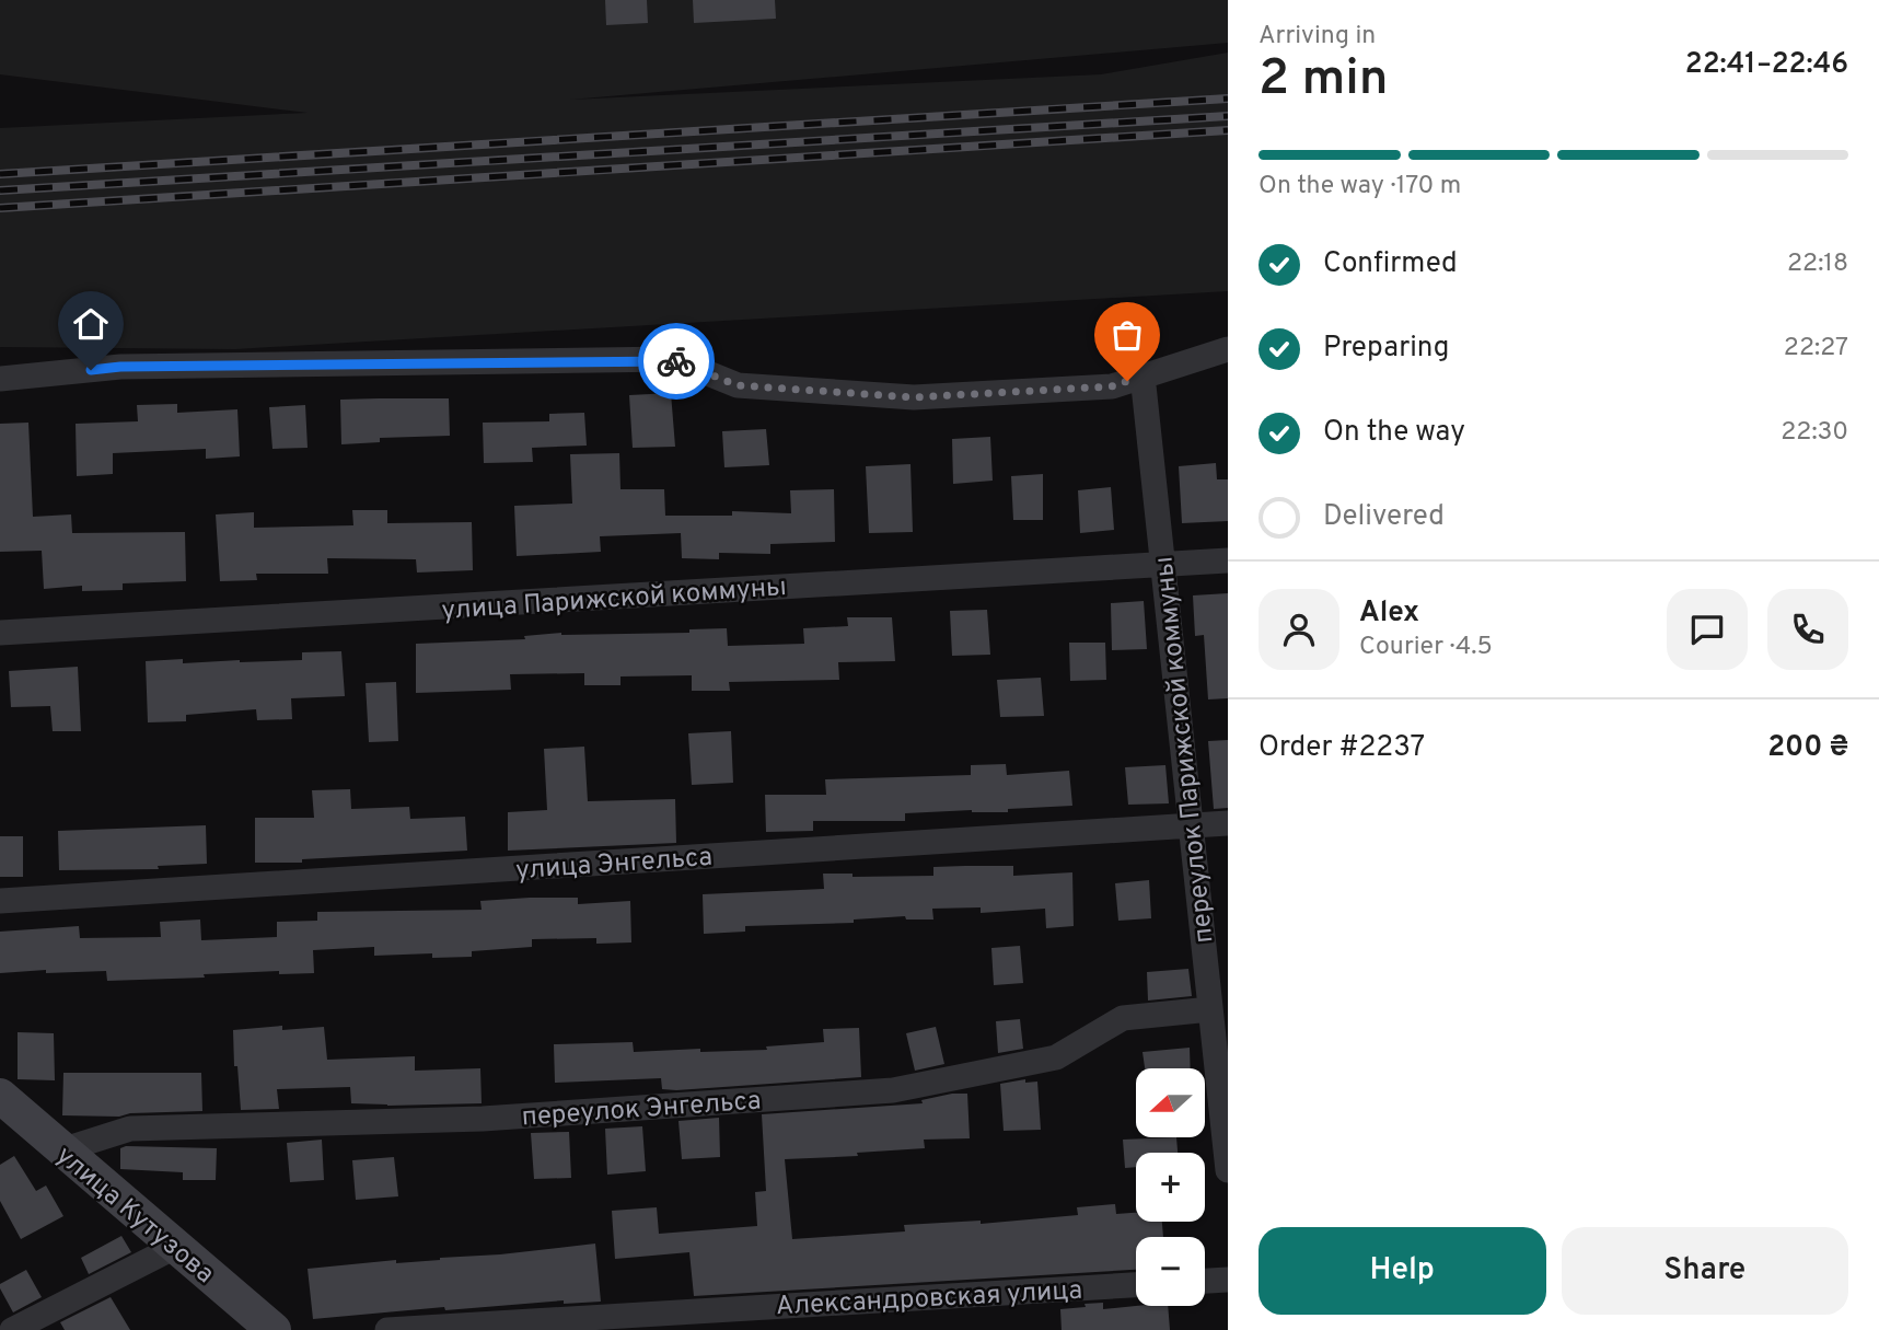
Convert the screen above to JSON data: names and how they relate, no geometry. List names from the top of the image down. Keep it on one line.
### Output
{"streets":{"main road":["улица Кутузова"],"street":["улица Парижской коммуны","переулок Парижской коммуны","улица Энгельса","переулок Энгельса","Александровская улица"]},"crossings":[["улица Парижской коммуны","переулок Парижской коммуны"],["переулок Парижской коммуны","улица Энгельса"],["переулок Парижской коммуны","переулок Энгельса"],["переулок Энгельса","улица Кутузова"]],"north":"left","page":{"heading":["2 min","Arriving in","22:41–22:46"],"panel":["Alex","Courier · 4.5","Order #2237","200 ₴"],"bar":"On the way · 170 m","list":[["Confirmed","22:18"],["Preparing","22:27"],["On the way","22:30"],"Delivered"],"map_buttons":["+","−"],"buttons":["Help","Share"]}}
